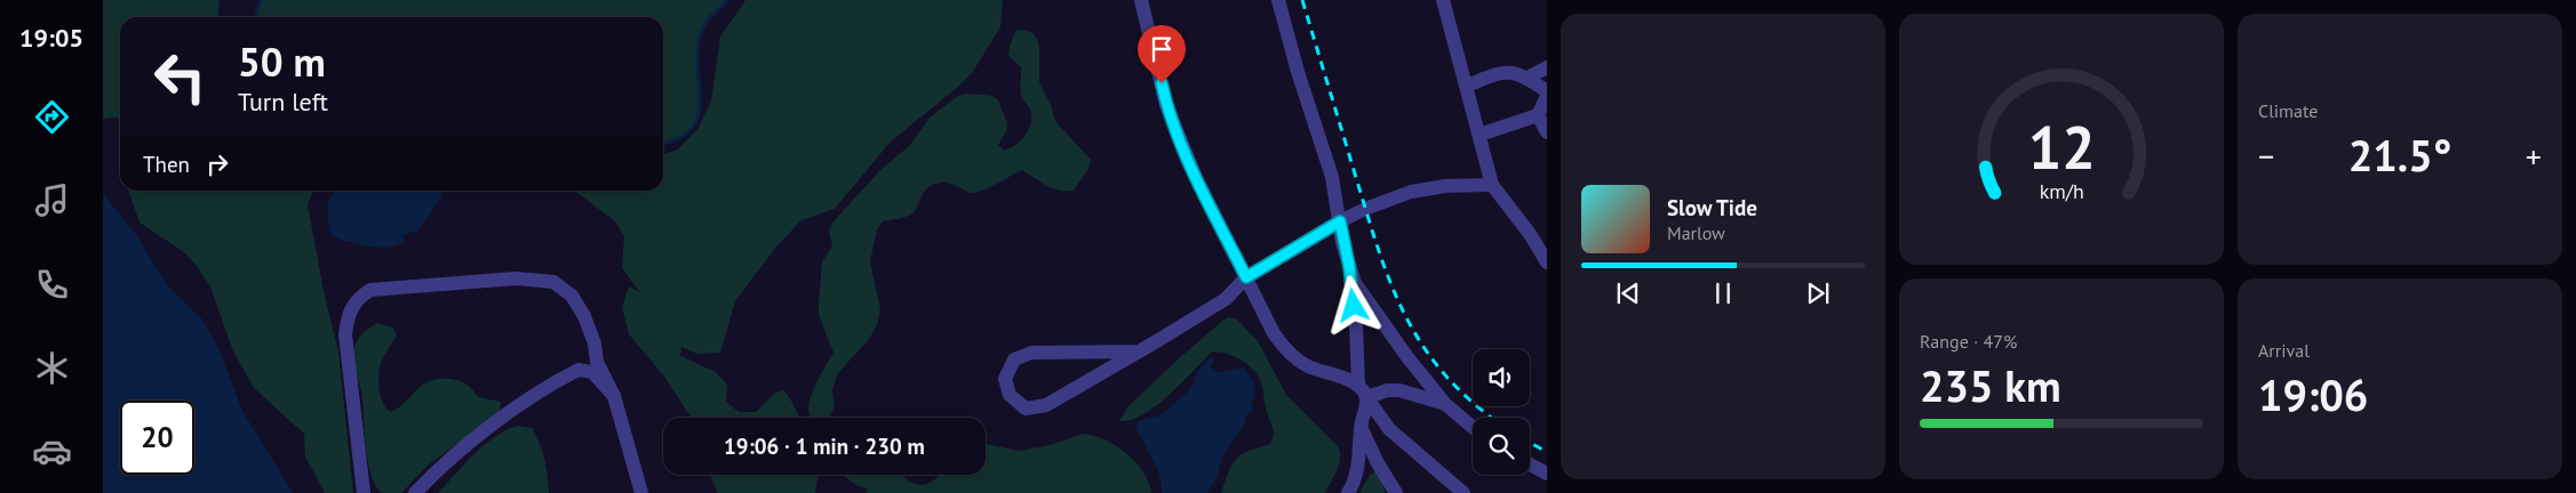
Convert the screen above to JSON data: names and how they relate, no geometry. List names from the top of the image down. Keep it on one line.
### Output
{"page":{"tabs":"19:05","tile":["Climate",["Range · 47%","235 km"],["Arrival","19:06"]],"turn":["50 m","Turn left"],"heat":["−","21.5°","+"],"then":"Then","song":["Slow Tide","Marlow"],"limit":"20","trip":"19:06 · 1 min · 230 m","gauge":["12","km/h"]}}
